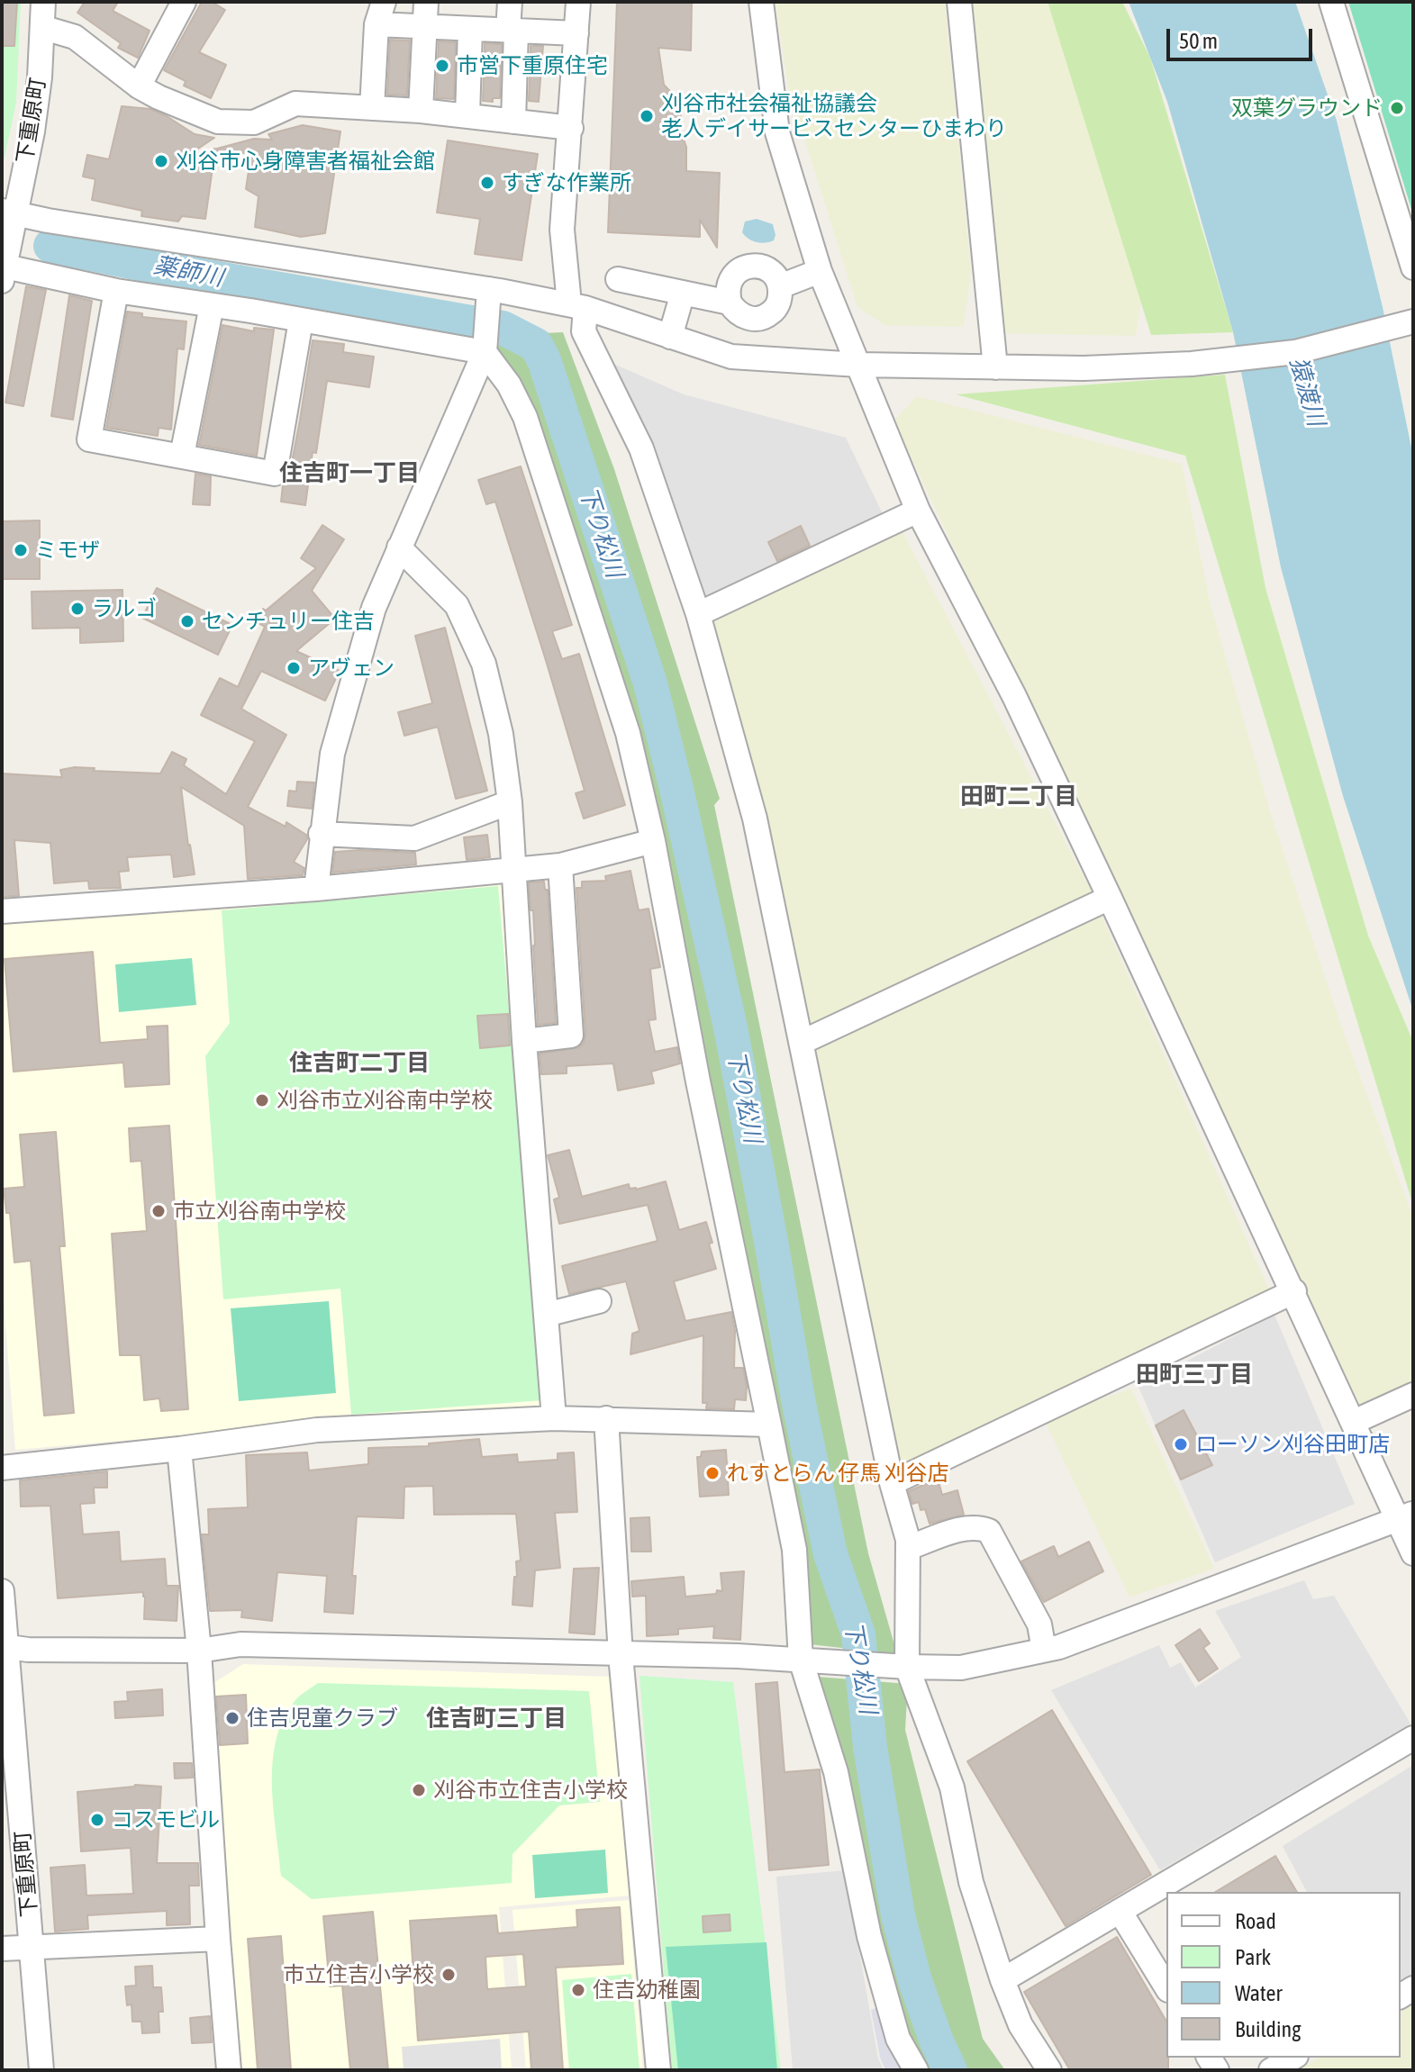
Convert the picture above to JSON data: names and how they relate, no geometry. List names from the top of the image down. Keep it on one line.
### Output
{"streets":{"street":["下重原町"]},"districts":["住吉町一丁目","田町二丁目","住吉町二丁目","田町三丁目","住吉町三丁目"],"water":["薬師川","猿渡川","下り松川"],"places":["市営下重原住宅","双葉グラウンド","刈谷市社会福祉協議会 老人デイサービスセンターひまわり","刈谷市心身障害者福祉会館","すぎな作業所","ミモザ","ラルゴ","センチュリー住吉","アヴェン","刈谷市立刈谷南中学校","市立刈谷南中学校","ローソン刈谷田町店","れすとらん 仔馬 刈谷店","住吉児童クラブ","刈谷市立住吉小学校","コスモビル","市立住吉小学校","住吉幼稚園"],"legend":["Road","Park","Water","Building"],"scale_bar":"50 m"}
